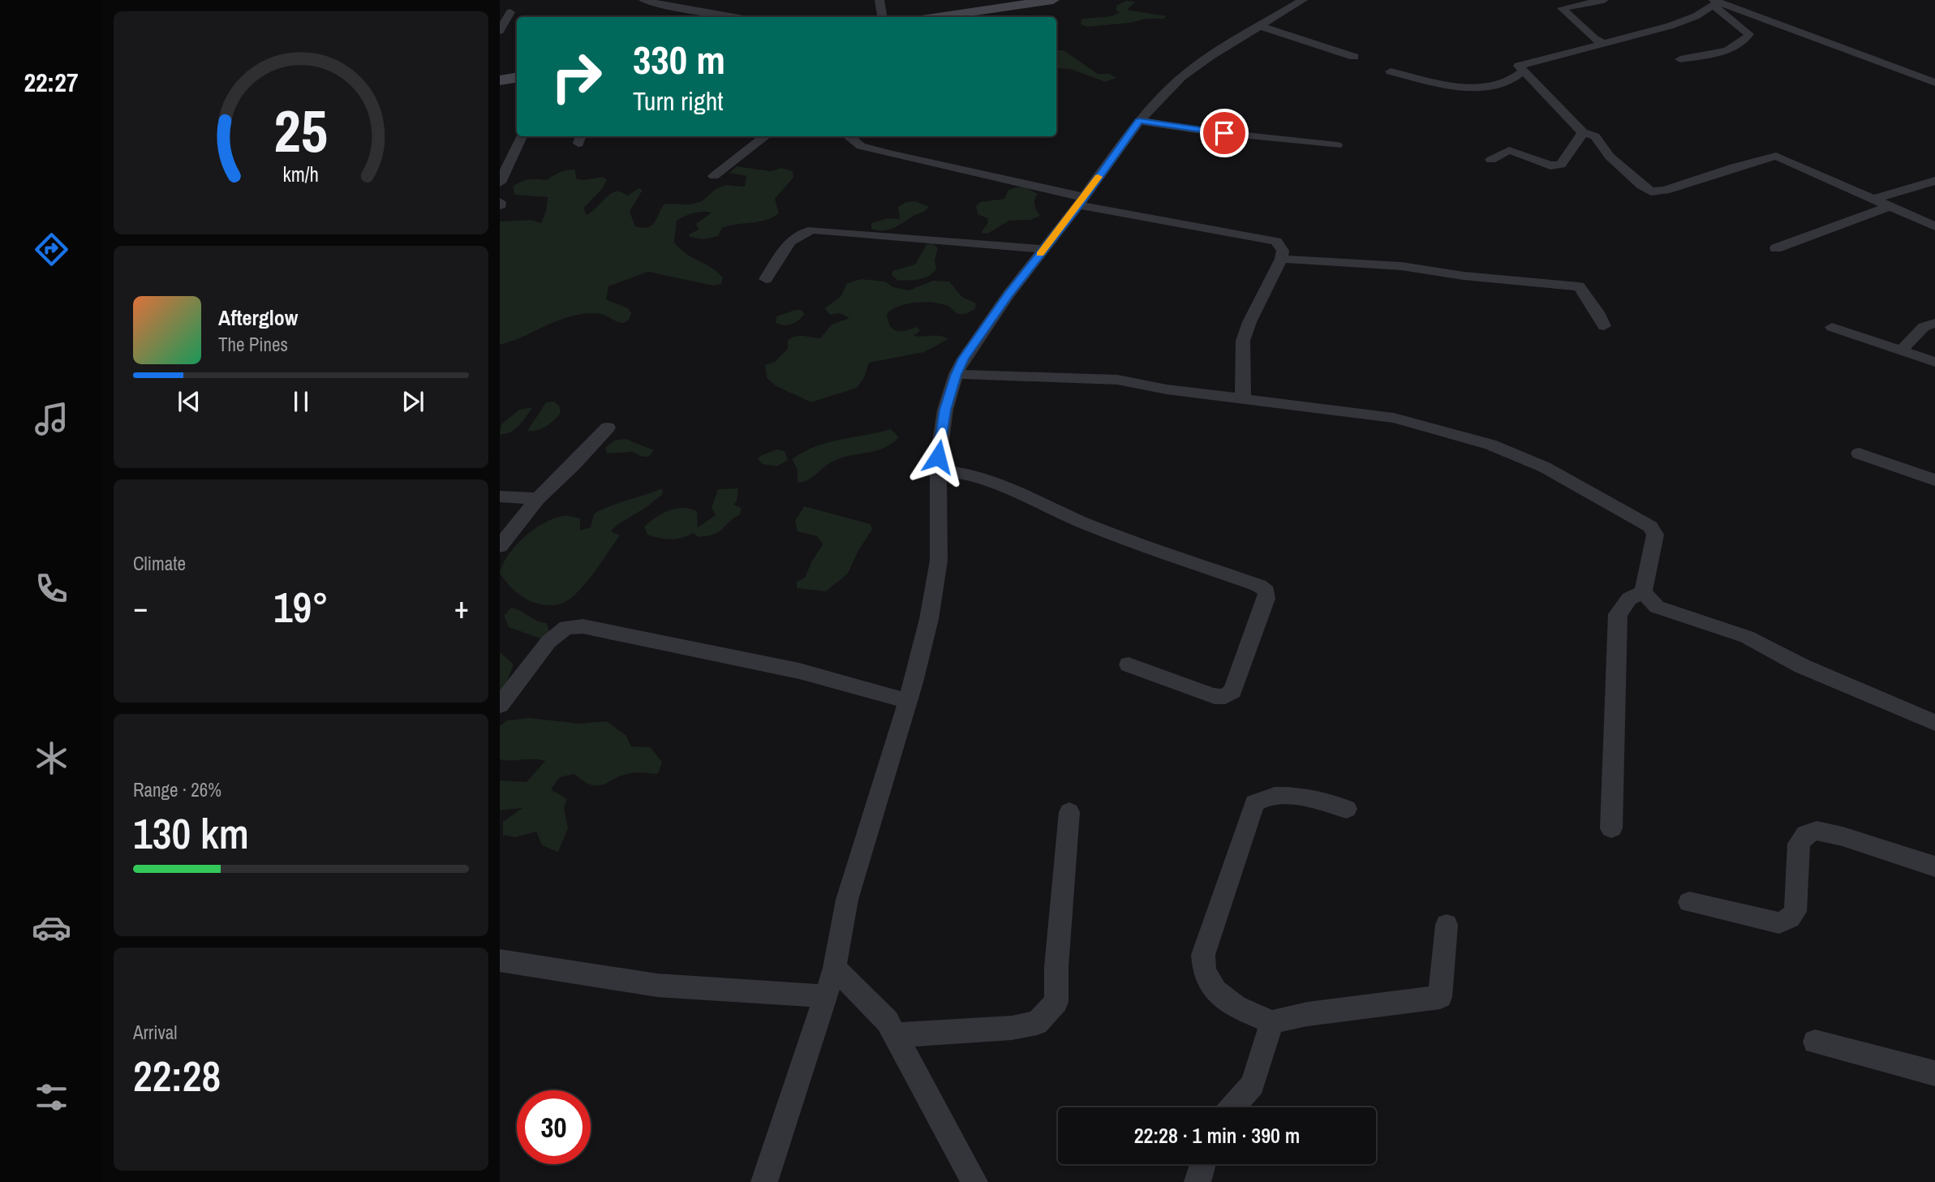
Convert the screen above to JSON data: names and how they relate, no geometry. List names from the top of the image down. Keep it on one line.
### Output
{"page":{"tabs":"22:27","turn":["330 m","Turn right"],"song":["Afterglow","The Pines"],"tile":["Climate",["Range · 26%","130 km"],["Arrival","22:28"]],"heat":["−","19°","+"],"limit":"30","trip":"22:28 · 1 min · 390 m","gauge":["25","km/h"]}}
